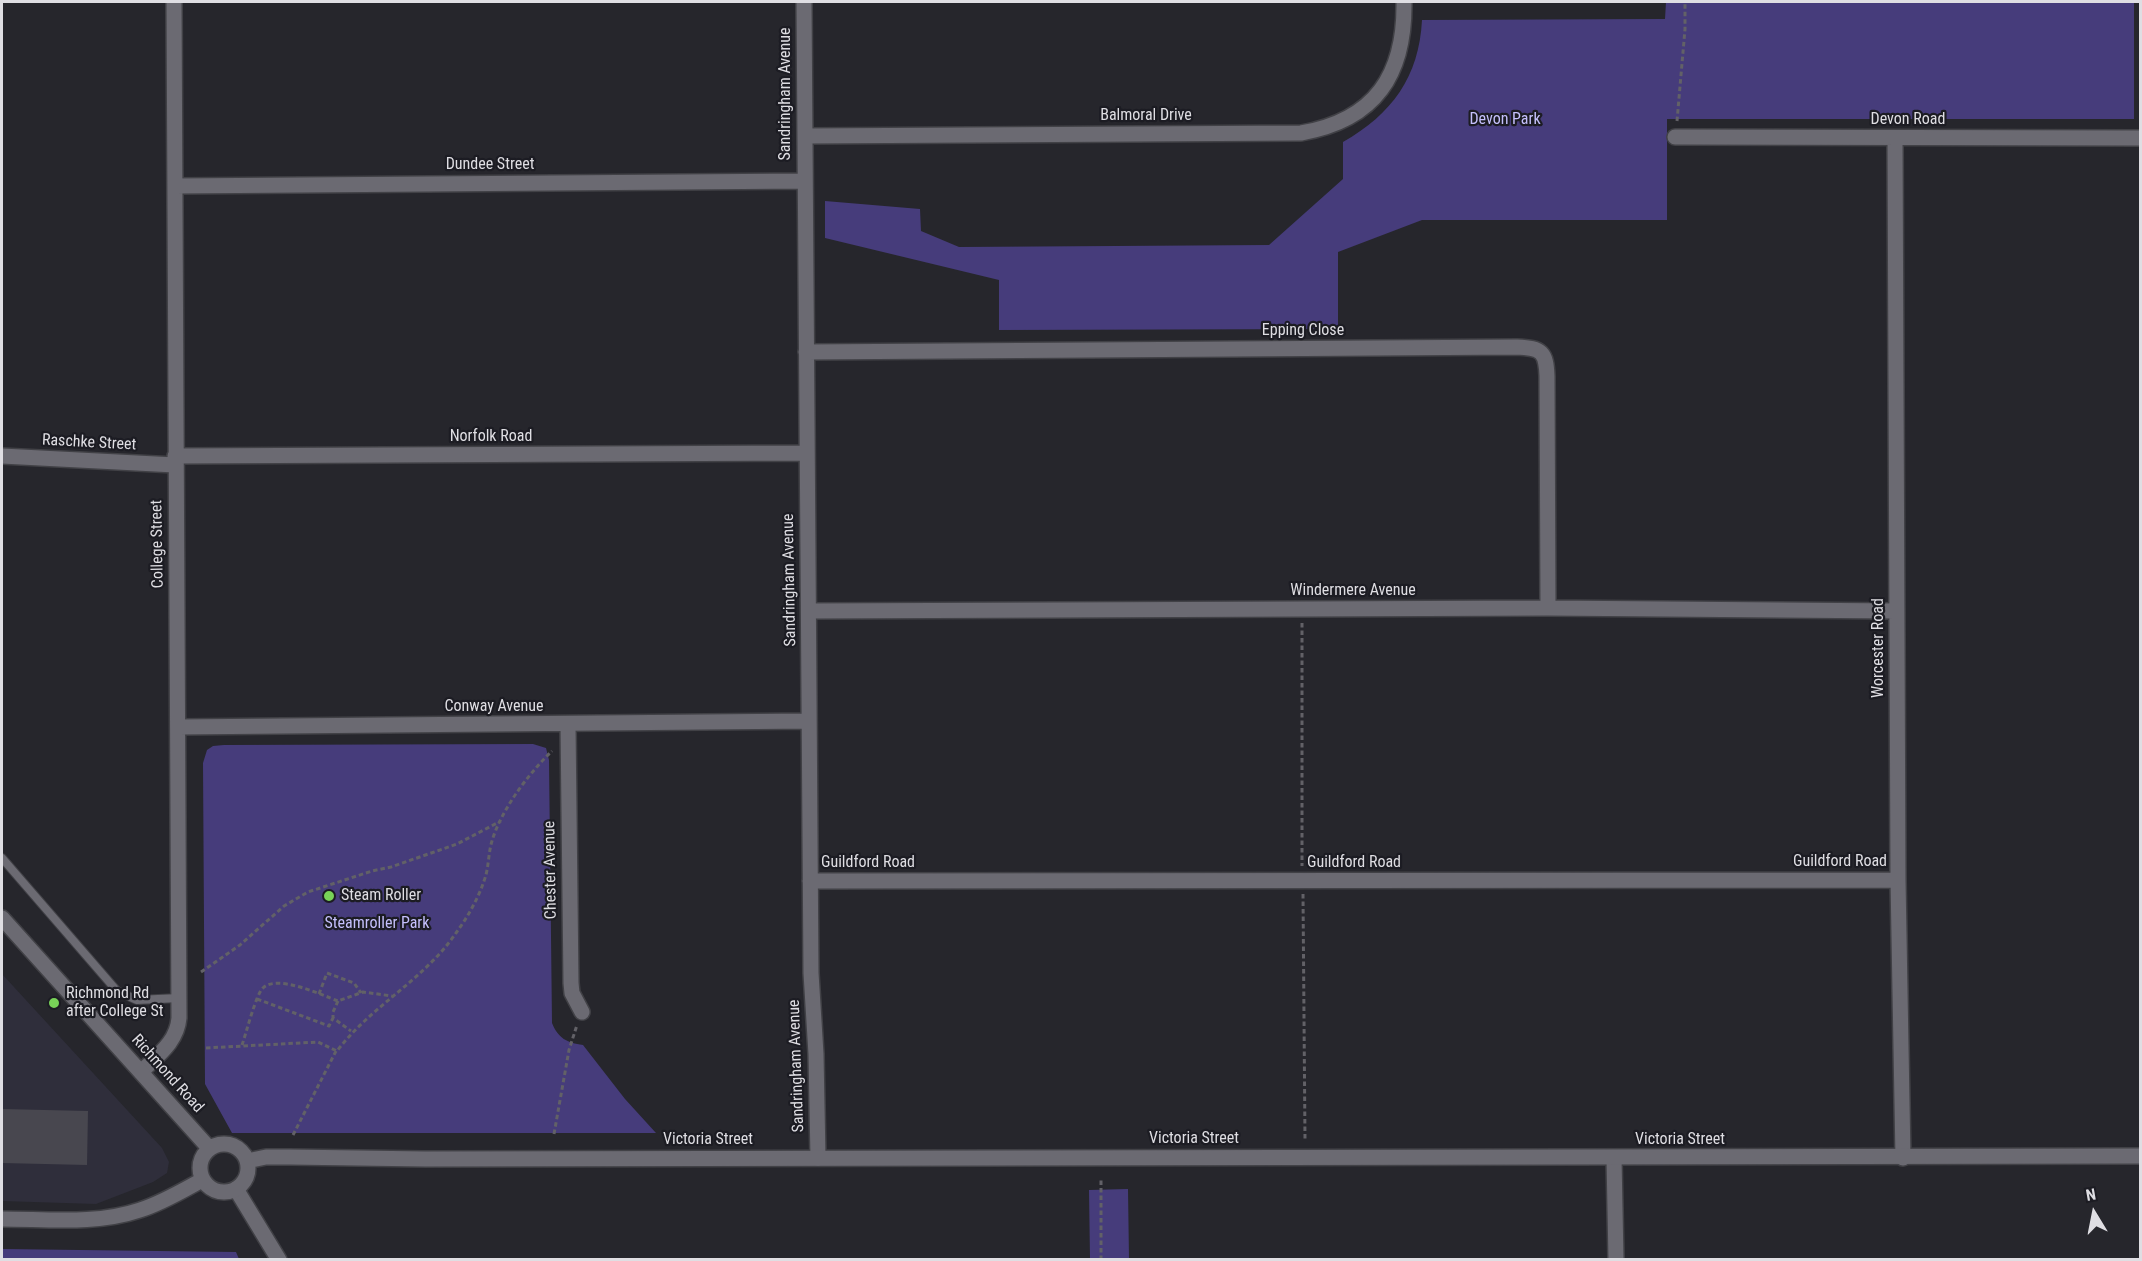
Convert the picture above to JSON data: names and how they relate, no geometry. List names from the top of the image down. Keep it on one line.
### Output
{"streets":{"street":["Sandringham Avenue","Balmoral Drive","Devon Road","Dundee Street","Epping Close","Norfolk Road","Raschke Street","College Street","Windermere Avenue","Worcester Road","Conway Avenue","Guildford Road","Chester Avenue","Richmond Road","Victoria Street"]},"crossings":[["Sandringham Avenue","Balmoral Drive"],["Sandringham Avenue","Dundee Street"],["Sandringham Avenue","Epping Close"],["Sandringham Avenue","Norfolk Road"],["Sandringham Avenue","Windermere Avenue"],["Sandringham Avenue","Conway Avenue"],["Sandringham Avenue","Guildford Road"],["Sandringham Avenue","Victoria Street"],["Devon Road","Worcester Road"],["Dundee Street","College Street"],["Epping Close","Windermere Avenue"],["Norfolk Road","Raschke Street"],["Norfolk Road","College Street"],["Raschke Street","College Street"],["College Street","Conway Avenue"],["College Street","Richmond Road"],["Windermere Avenue","Worcester Road"],["Worcester Road","Guildford Road"],["Worcester Road","Victoria Street"],["Conway Avenue","Chester Avenue"],["Richmond Road","Victoria Street"]],"parks":["Devon Park","Steamroller Park"],"places":["Steam Roller","Richmond Rd after College St"],"north":"top"}
